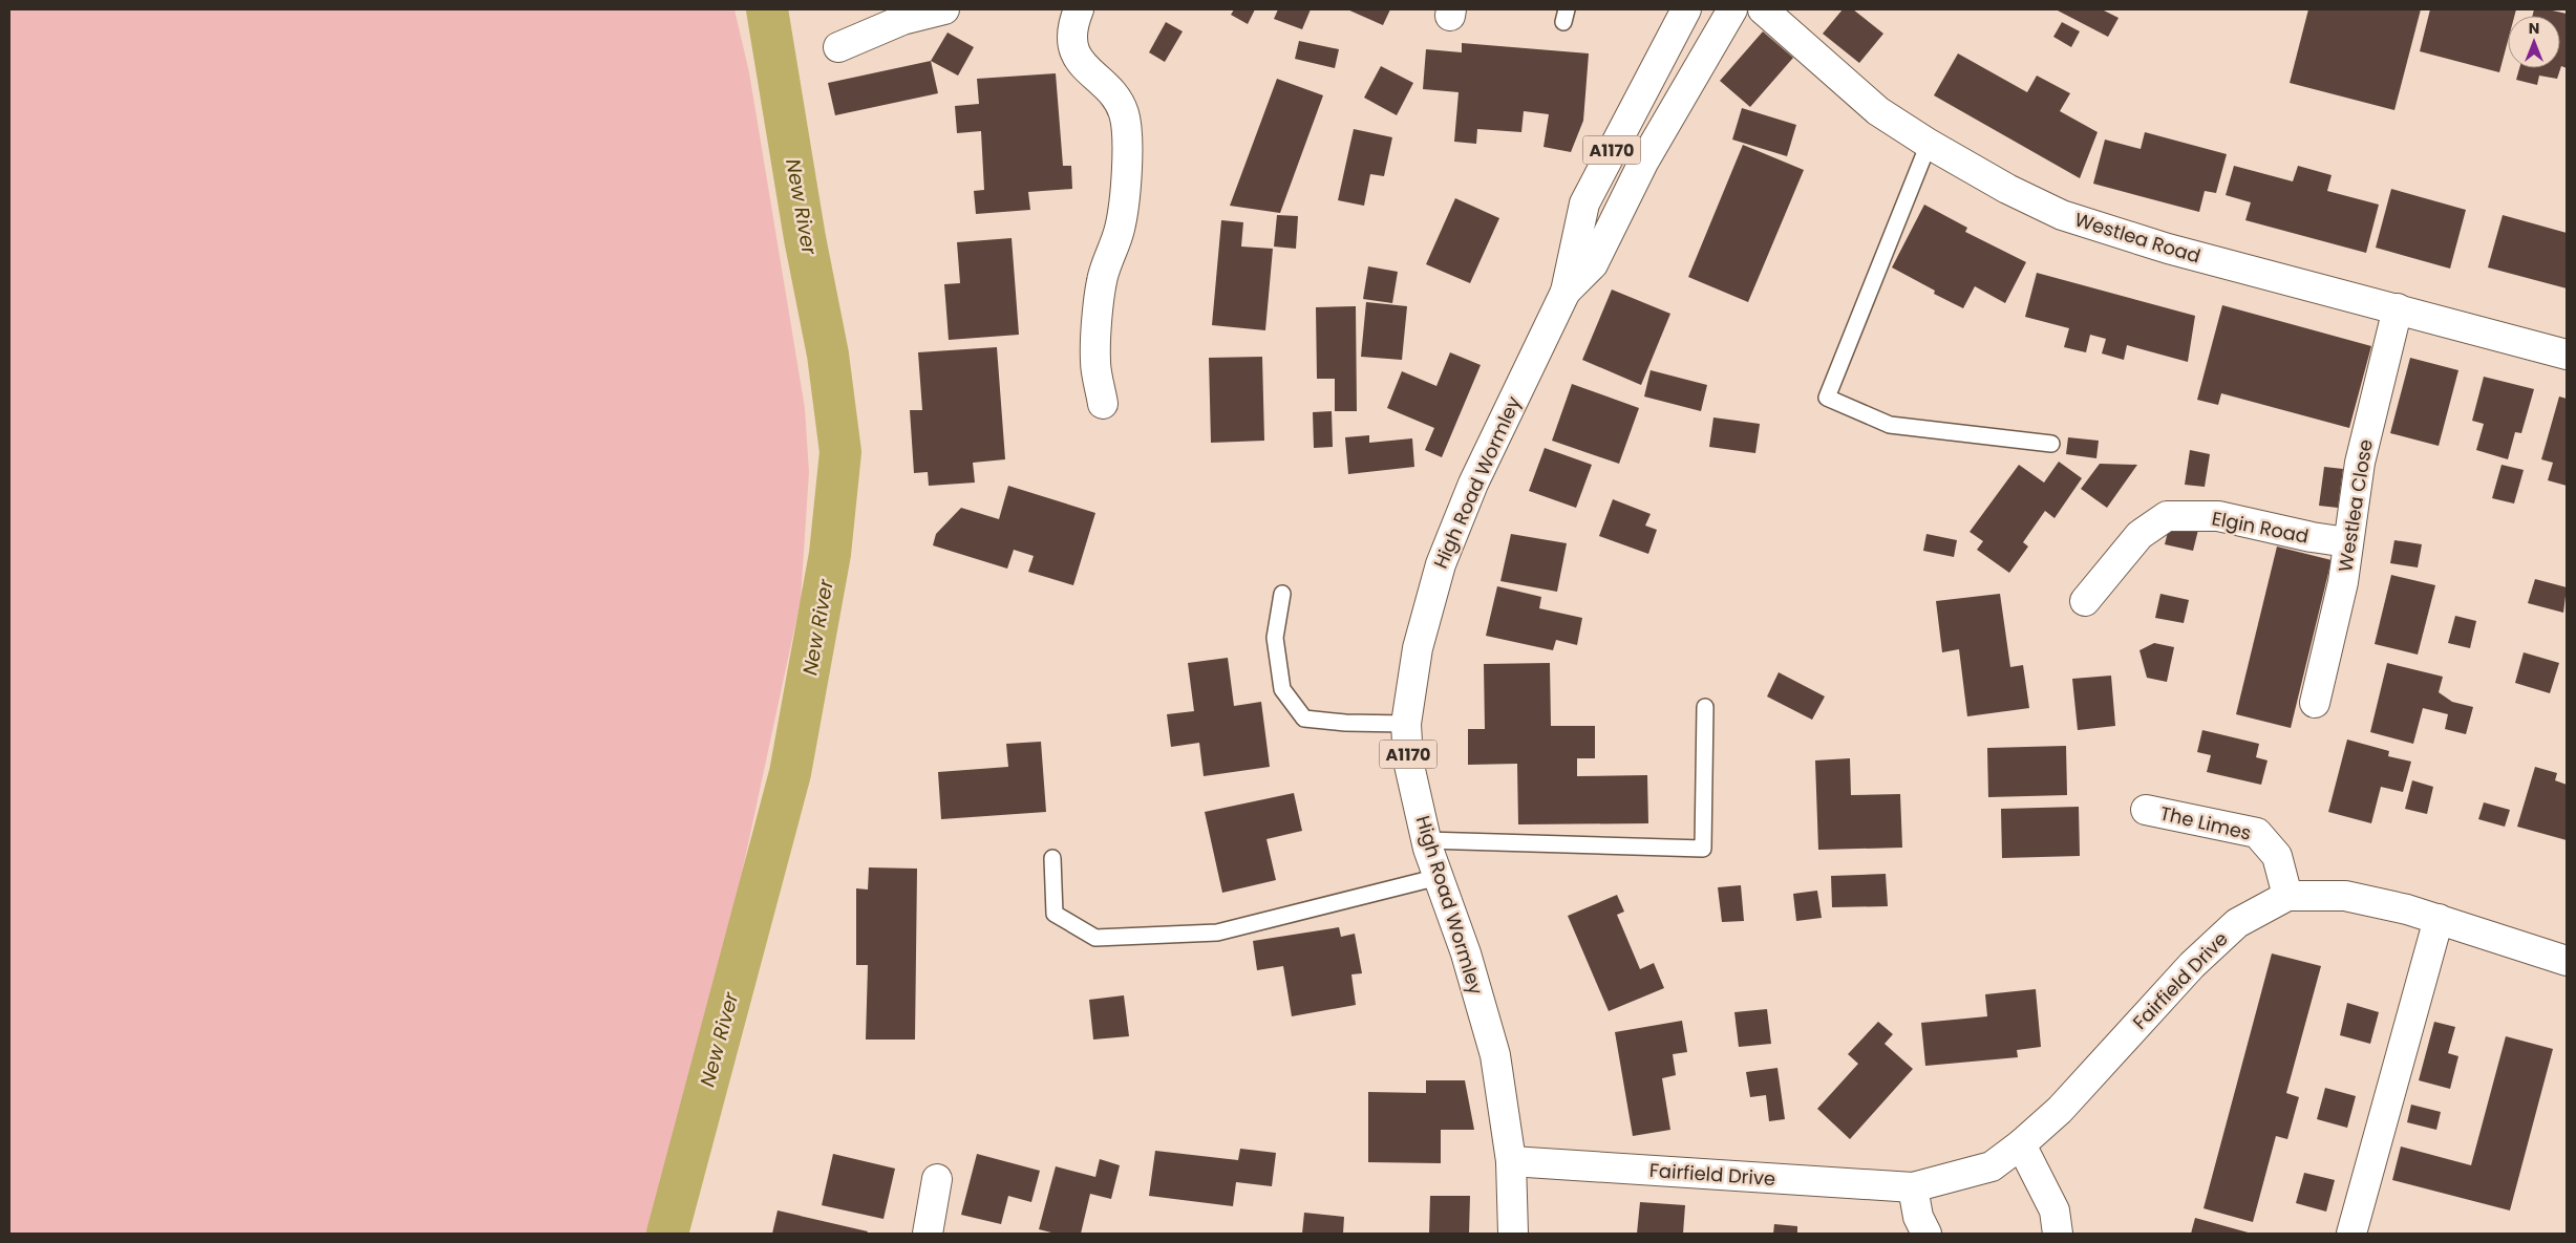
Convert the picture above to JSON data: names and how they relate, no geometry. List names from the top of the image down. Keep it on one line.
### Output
{"streets":{"street":["A1170","Westlea Road","High Road Wormley","Westlea Close","Elgin Road","The Limes","Fairfield Drive"]},"crossings":[["Westlea Road","Westlea Close"],["High Road Wormley","Fairfield Drive"],["Westlea Close","Elgin Road"],["The Limes","Fairfield Drive"]],"water":["New River"],"north":"top"}
